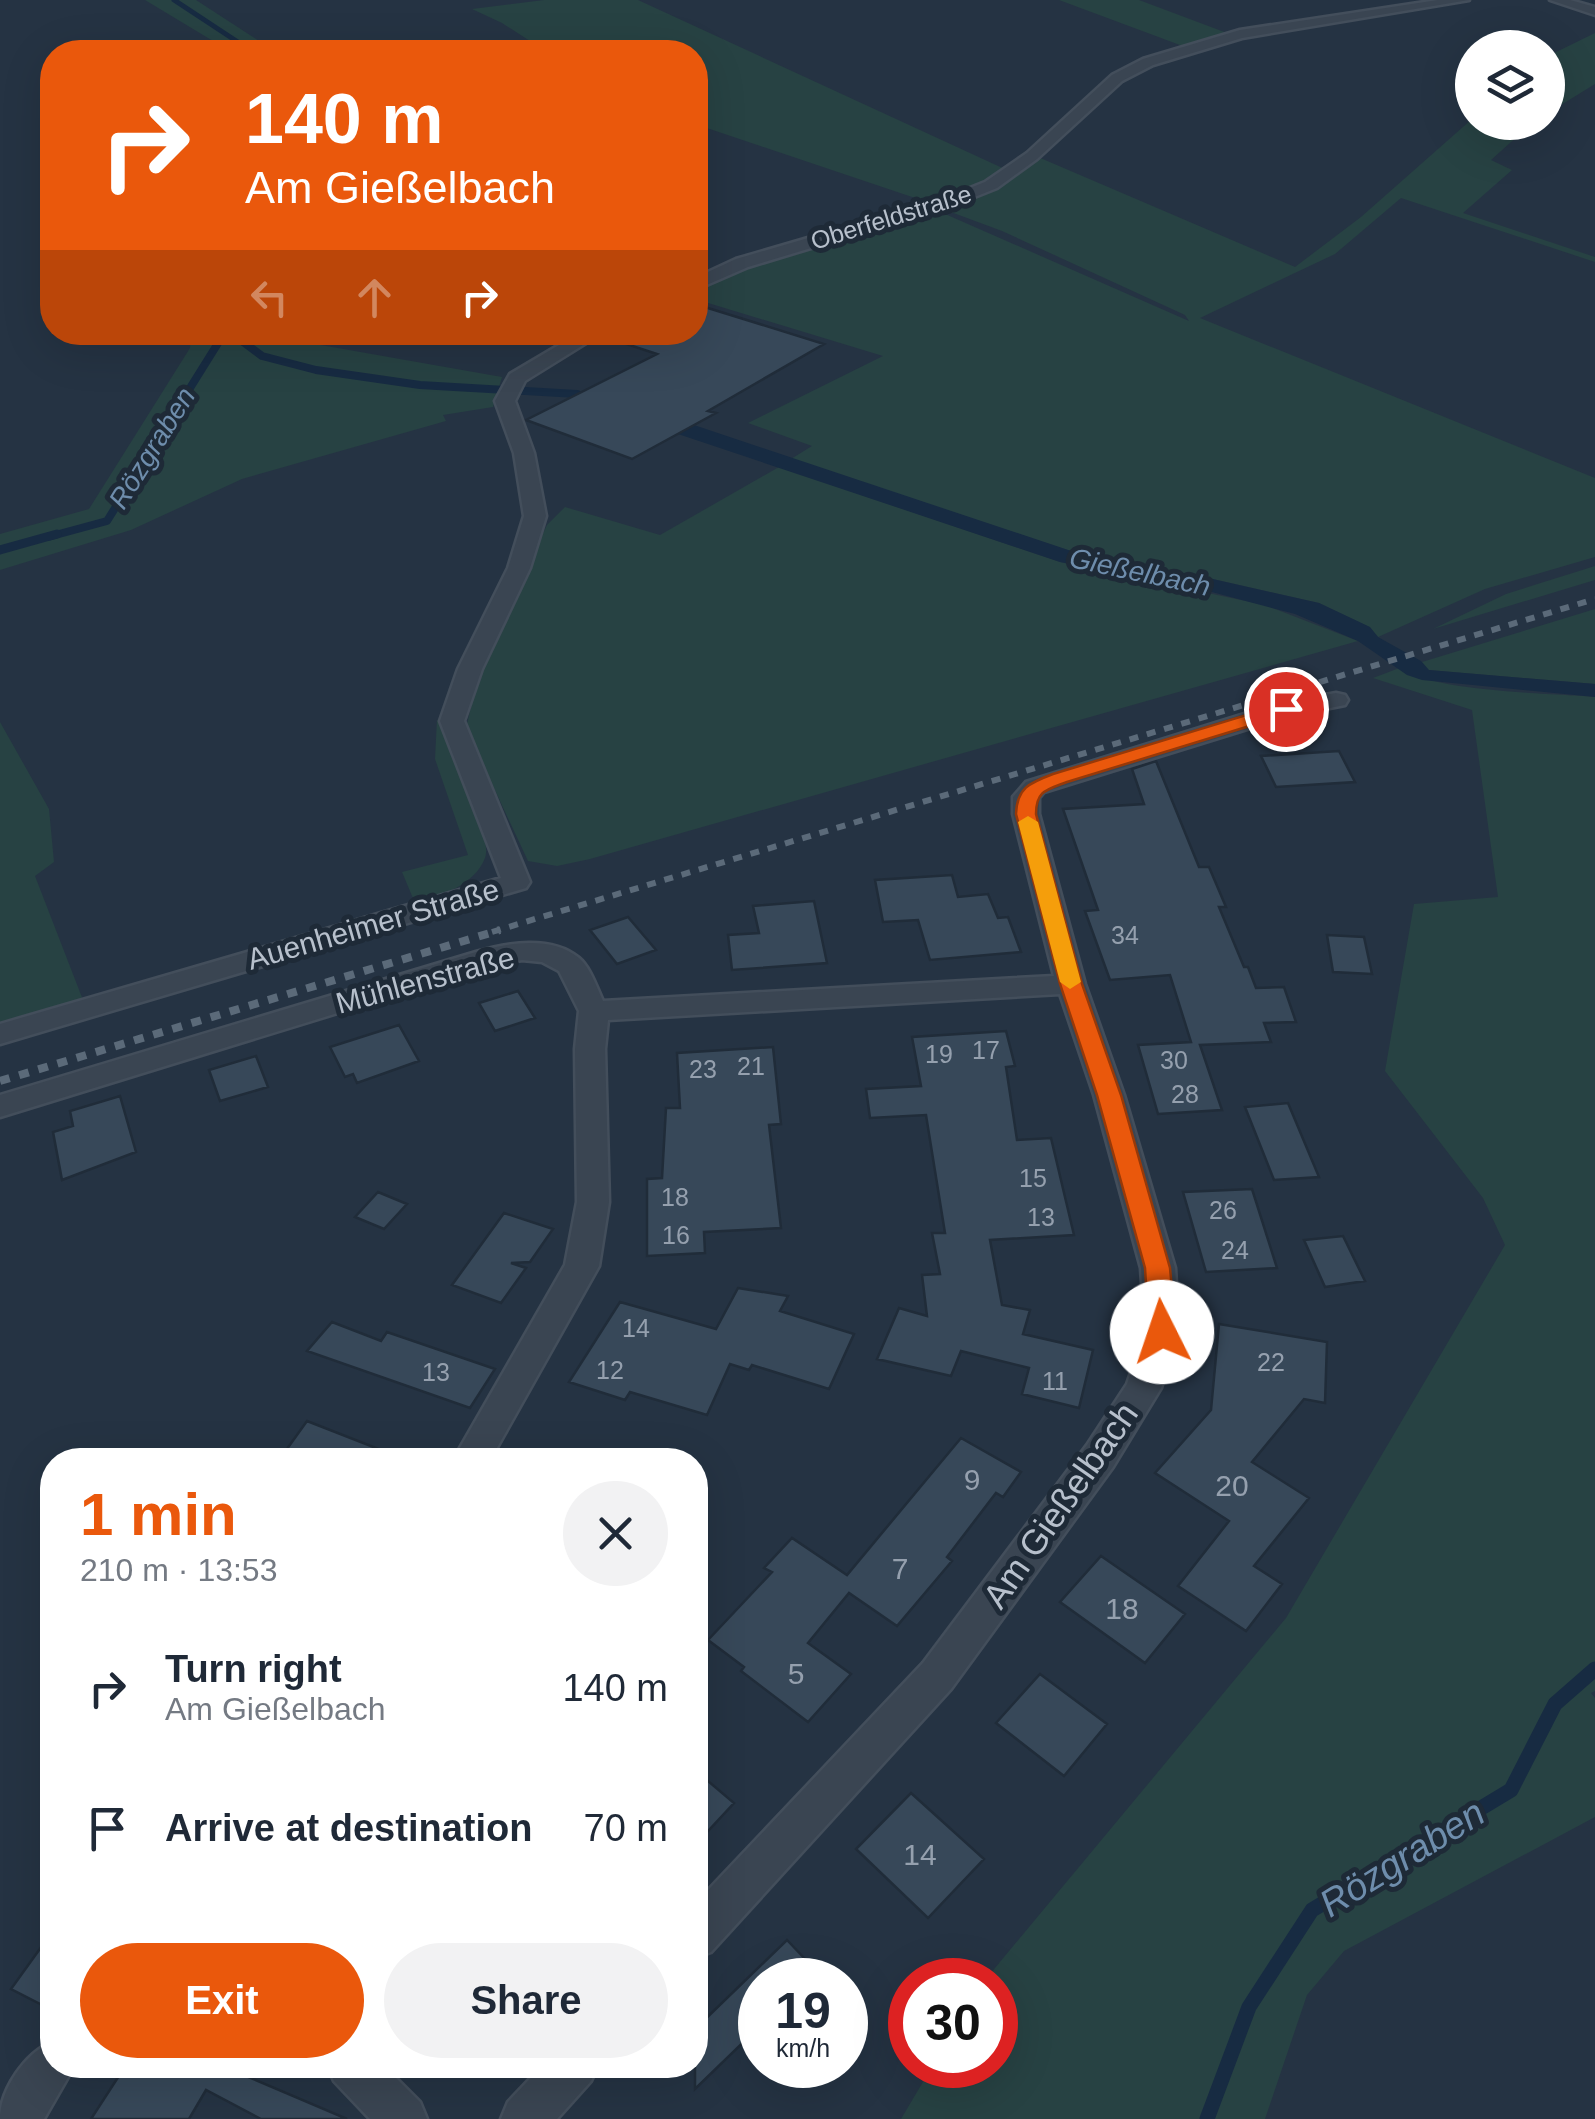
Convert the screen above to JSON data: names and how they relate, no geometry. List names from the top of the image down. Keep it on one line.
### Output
{"streets":{"street":["Oberfeldstraße","Auenheimer Straße","Mühlenstraße","Am Gießelbach"]},"water":["Rözgraben","Gießelbach"],"house_numbers":["34","17","19","30","21","23","28","15","18","26","13","16","24","14","22","12","13","11","9","20","7","18","5","14"],"page":{"turn":["140 m","Am Gießelbach"],"heading":["1 min","210 m · 13:53"],"list":[{"name":"Turn right","note":"Am Gießelbach","value":"140 m"},{"name":"Arrive at destination","value":"70 m"}],"buttons":["Exit","Share"],"speed":"19 km/h","limit":"30"}}
